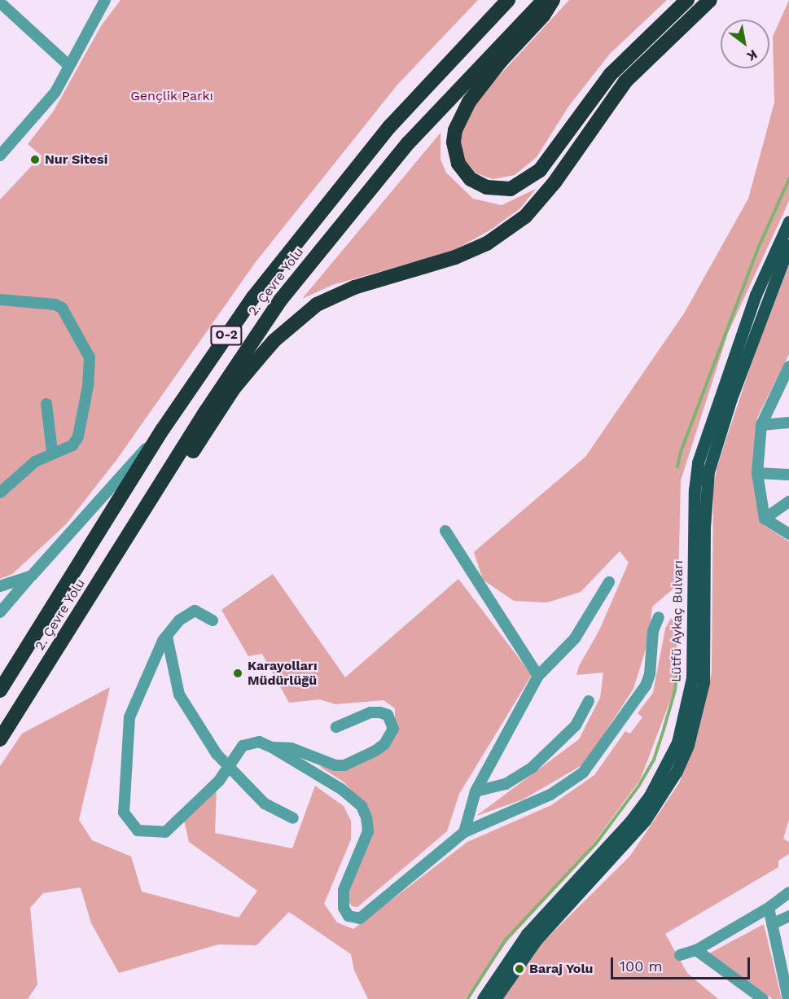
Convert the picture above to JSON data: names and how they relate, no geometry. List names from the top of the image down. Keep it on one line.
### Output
{"streets":{"highway":["2. Çevre Yolu","O-2"],"main road":["Lütfü Aykaç Bulvarı"]},"parks":["Gençlik Parkı"],"places":["Nur Sitesi","Karayolları Müdürlüğü","Baraj Yolu"],"scale_bar":"100 m","north":"bottom right"}
